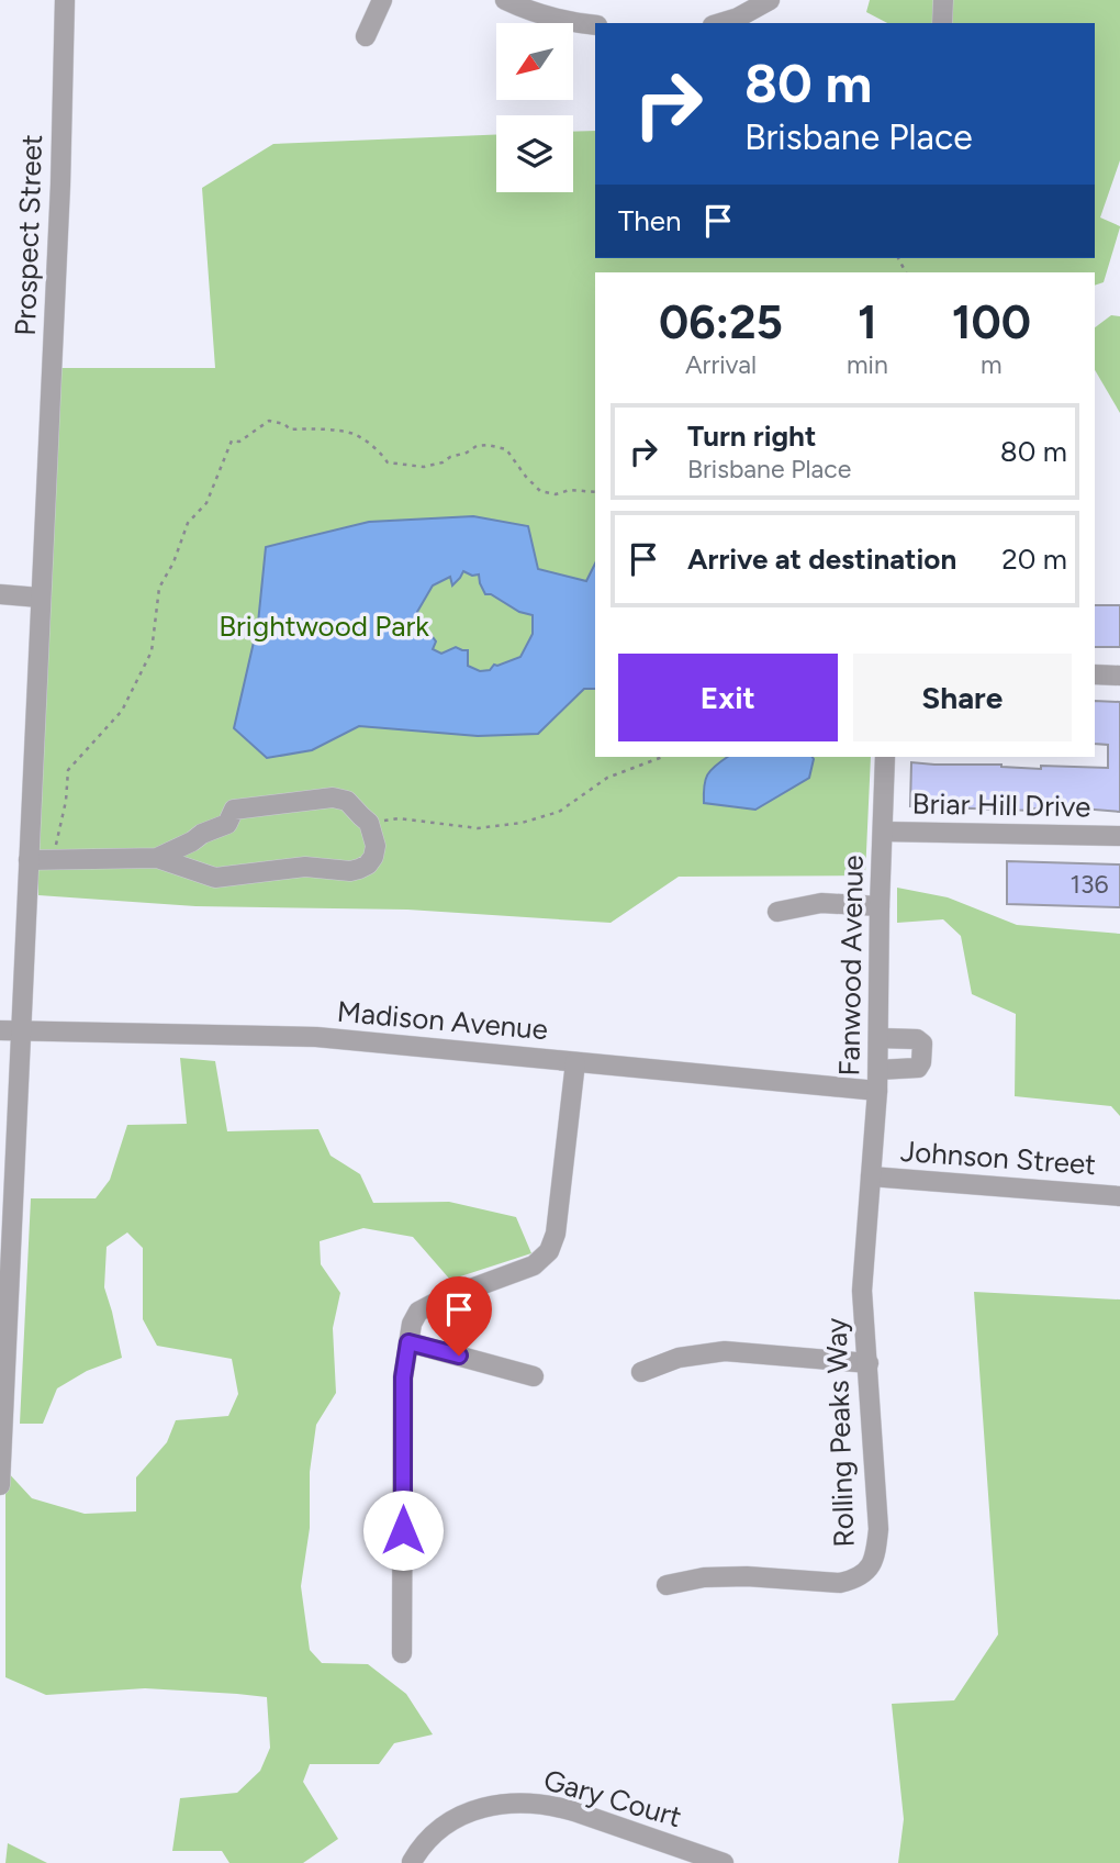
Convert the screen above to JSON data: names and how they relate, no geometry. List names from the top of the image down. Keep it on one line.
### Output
{"streets":{"street":["Prospect Street","Briar Hill Drive","Fanwood Avenue","Madison Avenue","Johnson Street","Rolling Peaks Way","Gary Court"]},"crossings":[["Prospect Street","Madison Avenue"],["Briar Hill Drive","Fanwood Avenue"],["Fanwood Avenue","Madison Avenue"],["Fanwood Avenue","Johnson Street"],["Fanwood Avenue","Rolling Peaks Way"],["Johnson Street","Rolling Peaks Way"]],"parks":["Brightwood Park"],"house_numbers":["136"],"north":"bottom left","page":{"turn":["80 m","Brisbane Place"],"then":"Then","eta":["06:25","Arrival","1","min","100","m"],"list":[{"name":"Turn right","note":"Brisbane Place","value":"80 m"},{"name":"Arrive at destination","value":"20 m"}],"buttons":["Exit","Share"]}}
